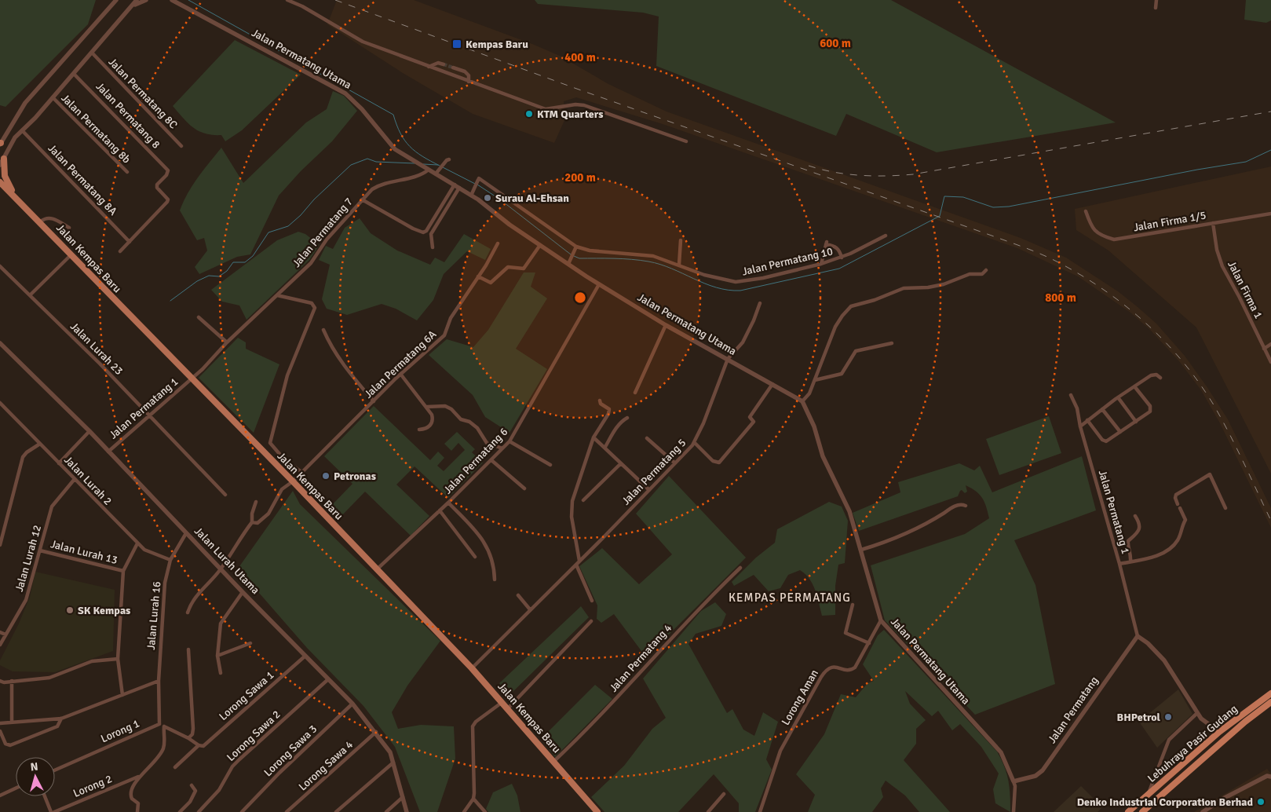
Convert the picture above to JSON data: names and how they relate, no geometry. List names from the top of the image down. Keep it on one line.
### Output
{"streets":{"highway":["Lebuhraya Pasir Gudang"],"main road":["Jalan Kempas Baru"],"street":["Jalan Permatang Utama","Jalan Permatang 8C","Jalan Permatang 8","Jalan Permatang 8b","Jalan Permatang 8A","Jalan Firma 1/5","Jalan Permatang 7","Jalan Permatang 10","Jalan Firma 1","Jalan Lurah 23","Jalan Permatang 6A","Jalan Permatang 1","Jalan Permatang 6","Jalan Permatang 5","Jalan Lurah 2","Jalan Lurah 13","Jalan Lurah 12","Jalan Lurah Utama","Jalan Lurah 16","Jalan Permatang 4","Lorong Sawa 1","Lorong Aman","Jalan Permatang","Lorong 1","Lorong Sawa 2","Lorong Sawa 3","Lorong Sawa 4","Lorong 2"]},"crossings":[["Jalan Permatang Utama","Jalan Permatang 7"],["Jalan Permatang Utama","Jalan Permatang 6"],["Jalan Permatang Utama","Jalan Permatang 5"],["Jalan Permatang Utama","Lorong Aman"],["Jalan Permatang Utama","Jalan Permatang"],["Jalan Permatang 8","Jalan Permatang 8A"],["Jalan Firma 1/5","Jalan Firma 1"],["Jalan Permatang 7","Jalan Kempas Baru"],["Jalan Permatang 7","Jalan Permatang 1"],["Jalan Kempas Baru","Jalan Permatang 6A"],["Jalan Kempas Baru","Jalan Permatang 1"],["Jalan Kempas Baru","Jalan Permatang 6"],["Jalan Kempas Baru","Jalan Permatang 4"],["Jalan Lurah 23","Jalan Permatang 1"],["Jalan Permatang 1","Jalan Lurah Utama"],["Jalan Permatang 1","Jalan Permatang"],["Jalan Lurah 2","Jalan Lurah 12"],["Jalan Lurah 2","Jalan Lurah 16"],["Jalan Lurah 13","Jalan Lurah 12"],["Jalan Lurah Utama","Jalan Lurah 16"],["Jalan Lurah Utama","Lorong Sawa 1"],["Jalan Lurah Utama","Lorong Sawa 2"],["Jalan Lurah Utama","Lorong Sawa 3"],["Jalan Lurah Utama","Lorong Sawa 4"],["Jalan Lurah 16","Lorong 1"]],"districts":["KEMPAS PERMATANG"],"places":{"transit":["Kempas Baru"],"other":["KTM Quarters","Surau Al-Ehsan","Petronas","SK Kempas","BHPetrol","Denko Industrial Corporation Berhad"]},"north":"top","rings":["600 m","400 m","200 m","800 m"]}
